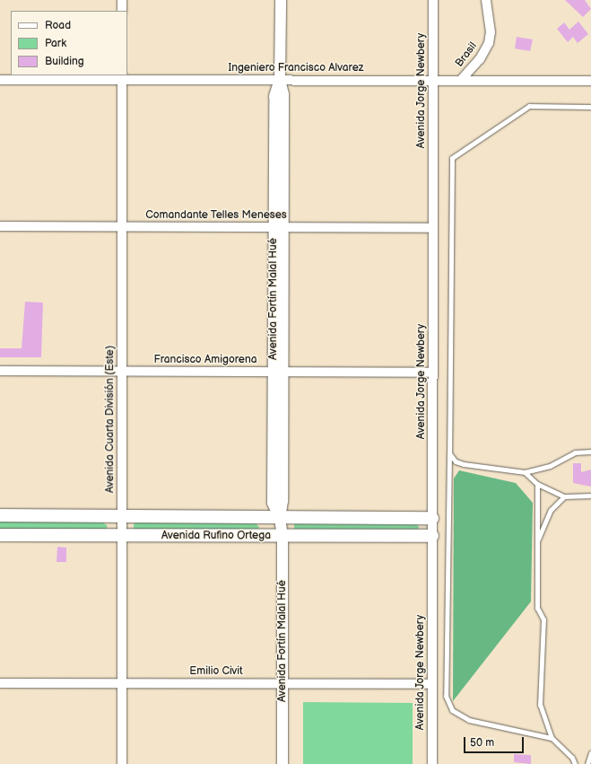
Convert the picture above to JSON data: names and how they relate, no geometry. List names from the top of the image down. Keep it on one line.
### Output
{"streets":{"main road":["Avenida Rufino Ortega"],"street":["Brasil","Ingeniero Francisco Alvarez","Avenida Jorge Newbery","Comandante Telles Meneses","Avenida Fortín Malal Hué","Francisco Amigorena","Avenida Cuarta División (Este)","Emilio Civit"]},"crossings":[["Brasil","Ingeniero Francisco Alvarez"],["Ingeniero Francisco Alvarez","Avenida Jorge Newbery"],["Ingeniero Francisco Alvarez","Avenida Fortín Malal Hué"],["Ingeniero Francisco Alvarez","Avenida Cuarta División (Este)"],["Avenida Jorge Newbery","Comandante Telles Meneses"],["Avenida Jorge Newbery","Francisco Amigorena"],["Avenida Jorge Newbery","Avenida Rufino Ortega"],["Avenida Jorge Newbery","Emilio Civit"],["Comandante Telles Meneses","Avenida Fortín Malal Hué"],["Comandante Telles Meneses","Avenida Cuarta División (Este)"],["Avenida Fortín Malal Hué","Francisco Amigorena"],["Avenida Fortín Malal Hué","Avenida Rufino Ortega"],["Avenida Fortín Malal Hué","Emilio Civit"],["Francisco Amigorena","Avenida Cuarta División (Este)"],["Avenida Cuarta División (Este)","Avenida Rufino Ortega"],["Avenida Cuarta División (Este)","Emilio Civit"]],"legend":["Road","Park","Building"],"scale_bar":"50 m"}
